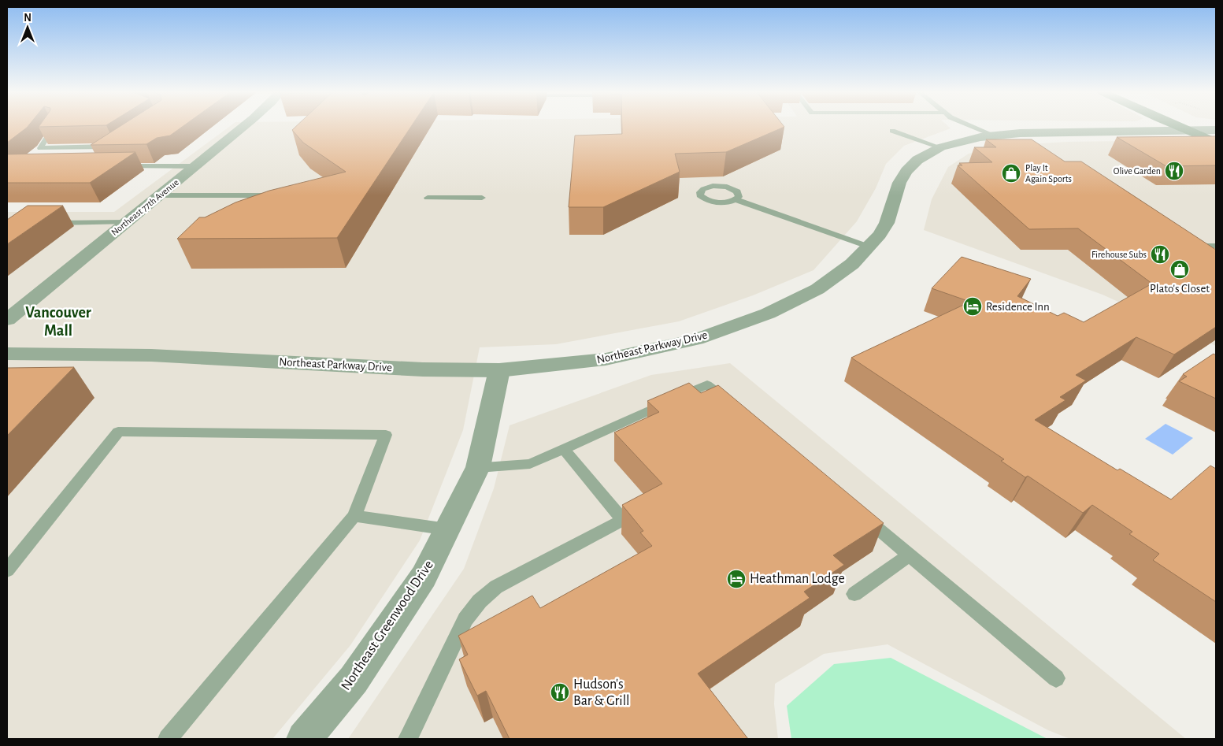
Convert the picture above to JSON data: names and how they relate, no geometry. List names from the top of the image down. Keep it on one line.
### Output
{"streets":{"street":["Northeast 77th Avenue","Northeast Parkway Drive","Northeast Greenwood Drive"]},"crossings":[["Northeast Parkway Drive","Northeast Greenwood Drive"]],"districts":["Vancouver Mall"],"places":{"restaurant":["Olive Garden","Firehouse Subs","Hudson's Bar & Grill"],"shop":["Play It Again Sports","Plato's Closet"],"hotel":["Residence Inn","Heathman Lodge"]},"north":"top"}
